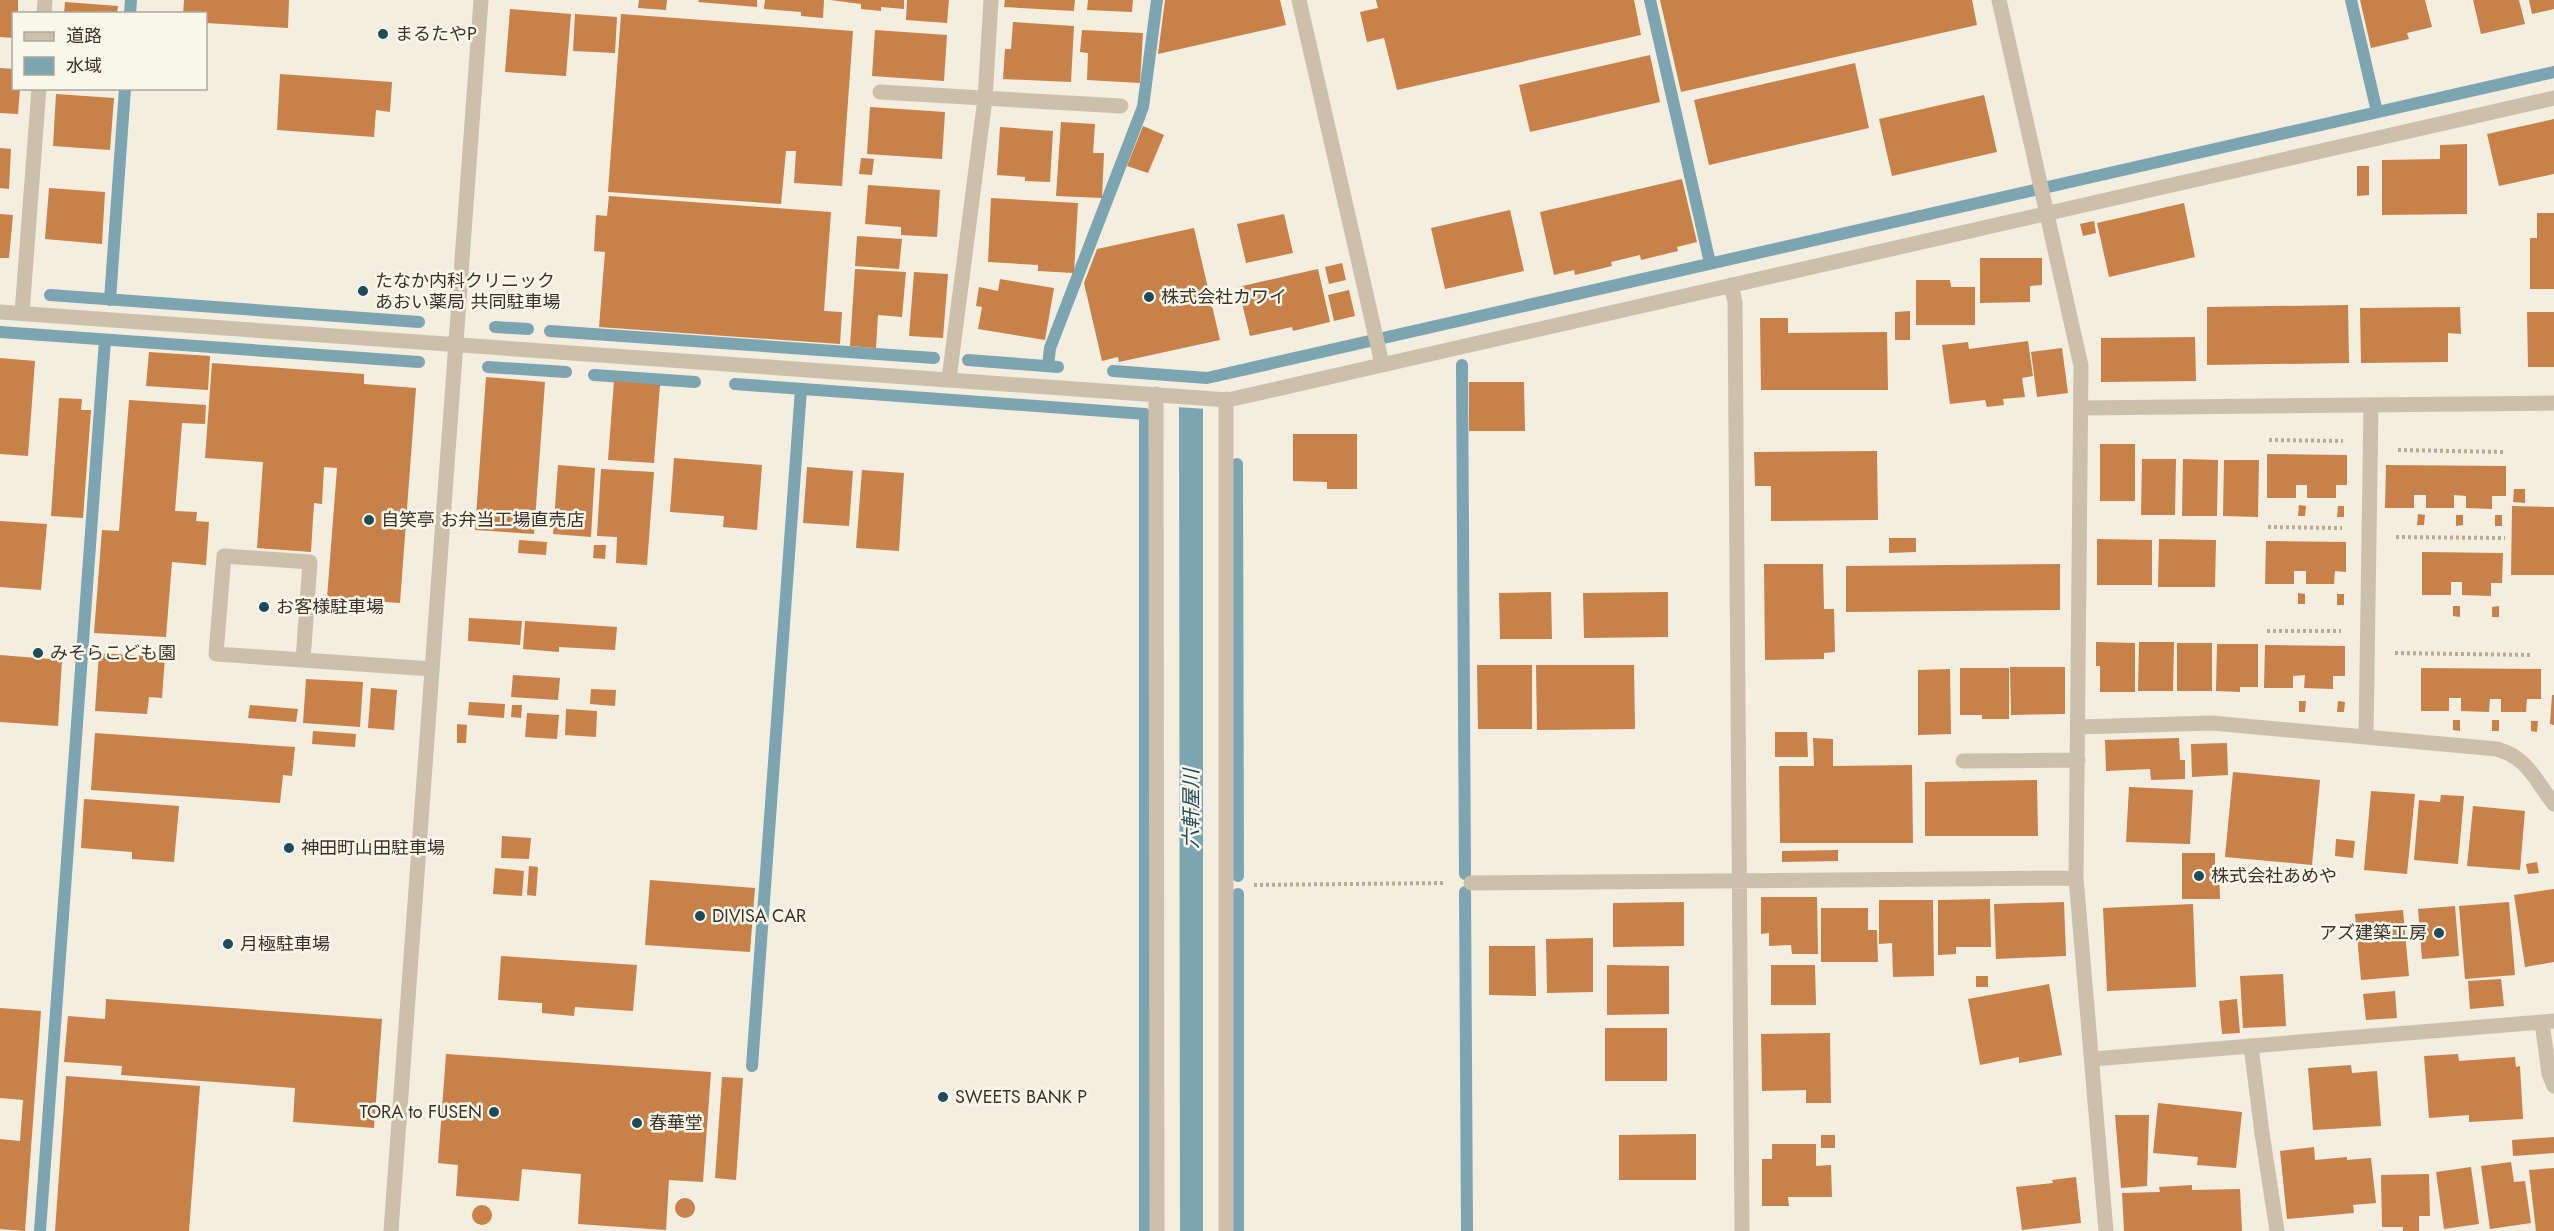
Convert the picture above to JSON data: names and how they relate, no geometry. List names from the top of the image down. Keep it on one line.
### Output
{"water":["六軒屋川"],"places":["まるたやP","たなか内科クリニック あおい薬局 共同駐車場","株式会社カワイ","自笑亭 お弁当工場直売店","お客様駐車場","みそらこども園","神田町山田駐車場","株式会社あめや","DIVISA CAR","アズ建築工房","月極駐車場","SWEETS BANK P","TORA to FUSEN","春華堂"],"legend":["道路","水域"]}
